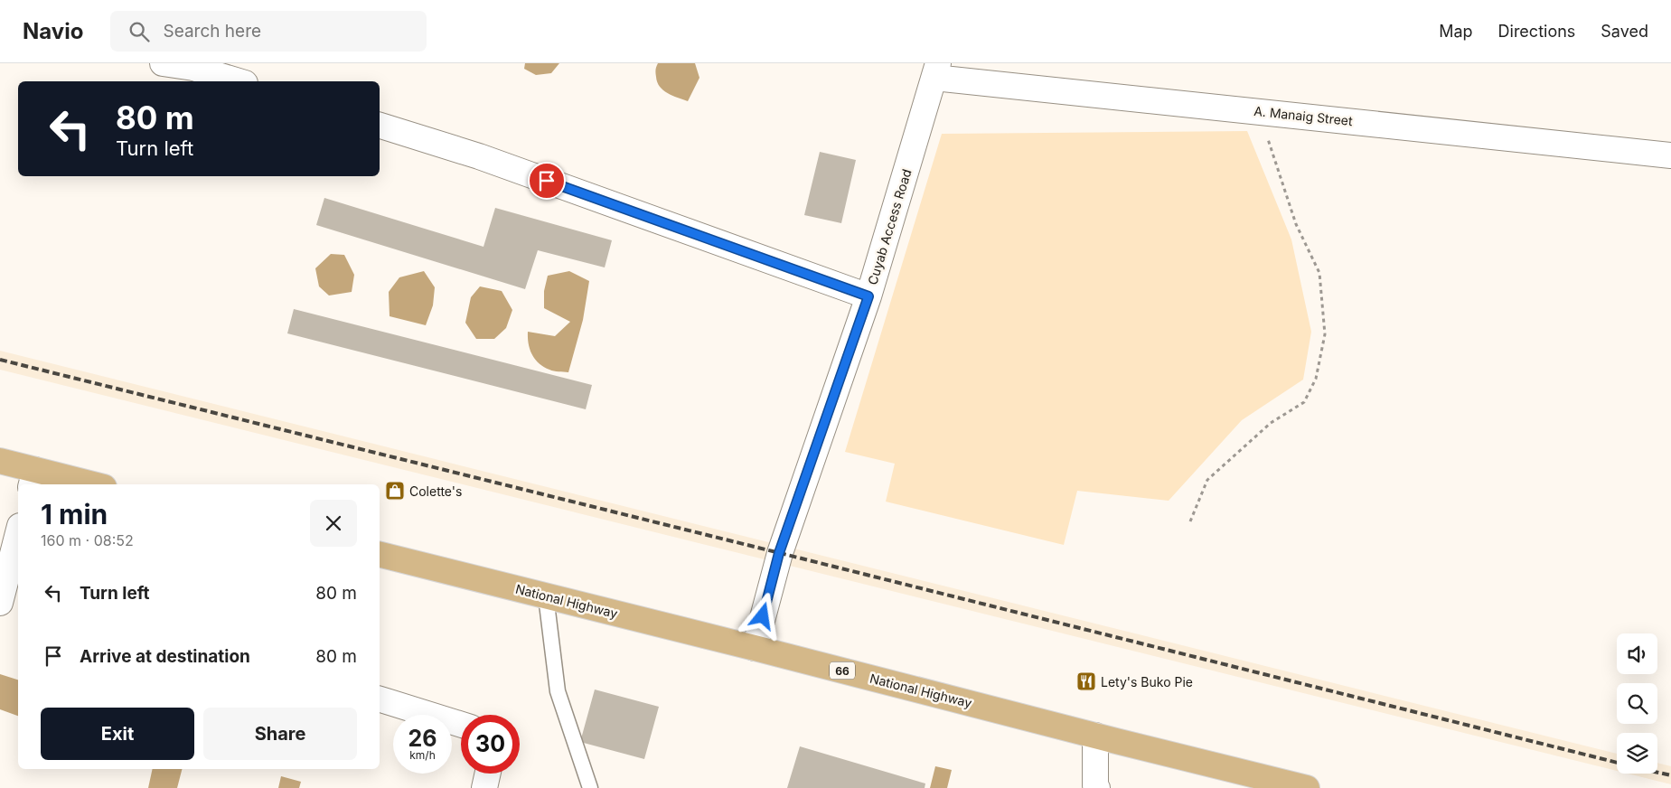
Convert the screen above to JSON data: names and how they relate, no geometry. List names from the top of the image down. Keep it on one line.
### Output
{"streets":{"main road":["National Highway","66"],"street":["A. Manaig Street","Cuyab Access Road"]},"crossings":[["A. Manaig Street","Cuyab Access Road"],["Cuyab Access Road","National Highway"]],"places":{"shop":["Colette's"],"restaurant":["Lety's Buko Pie"]},"page":{"header":"Navio","search":"Search here","nav":["Map","Directions","Saved"],"turn":["80 m","Turn left"],"heading":["1 min","160 m · 08:52"],"list":[{"name":"Turn left","value":"80 m"},{"name":"Arrive at destination","value":"80 m"}],"buttons":["Exit","Share"],"speed":"26 km/h","limit":"30"}}
